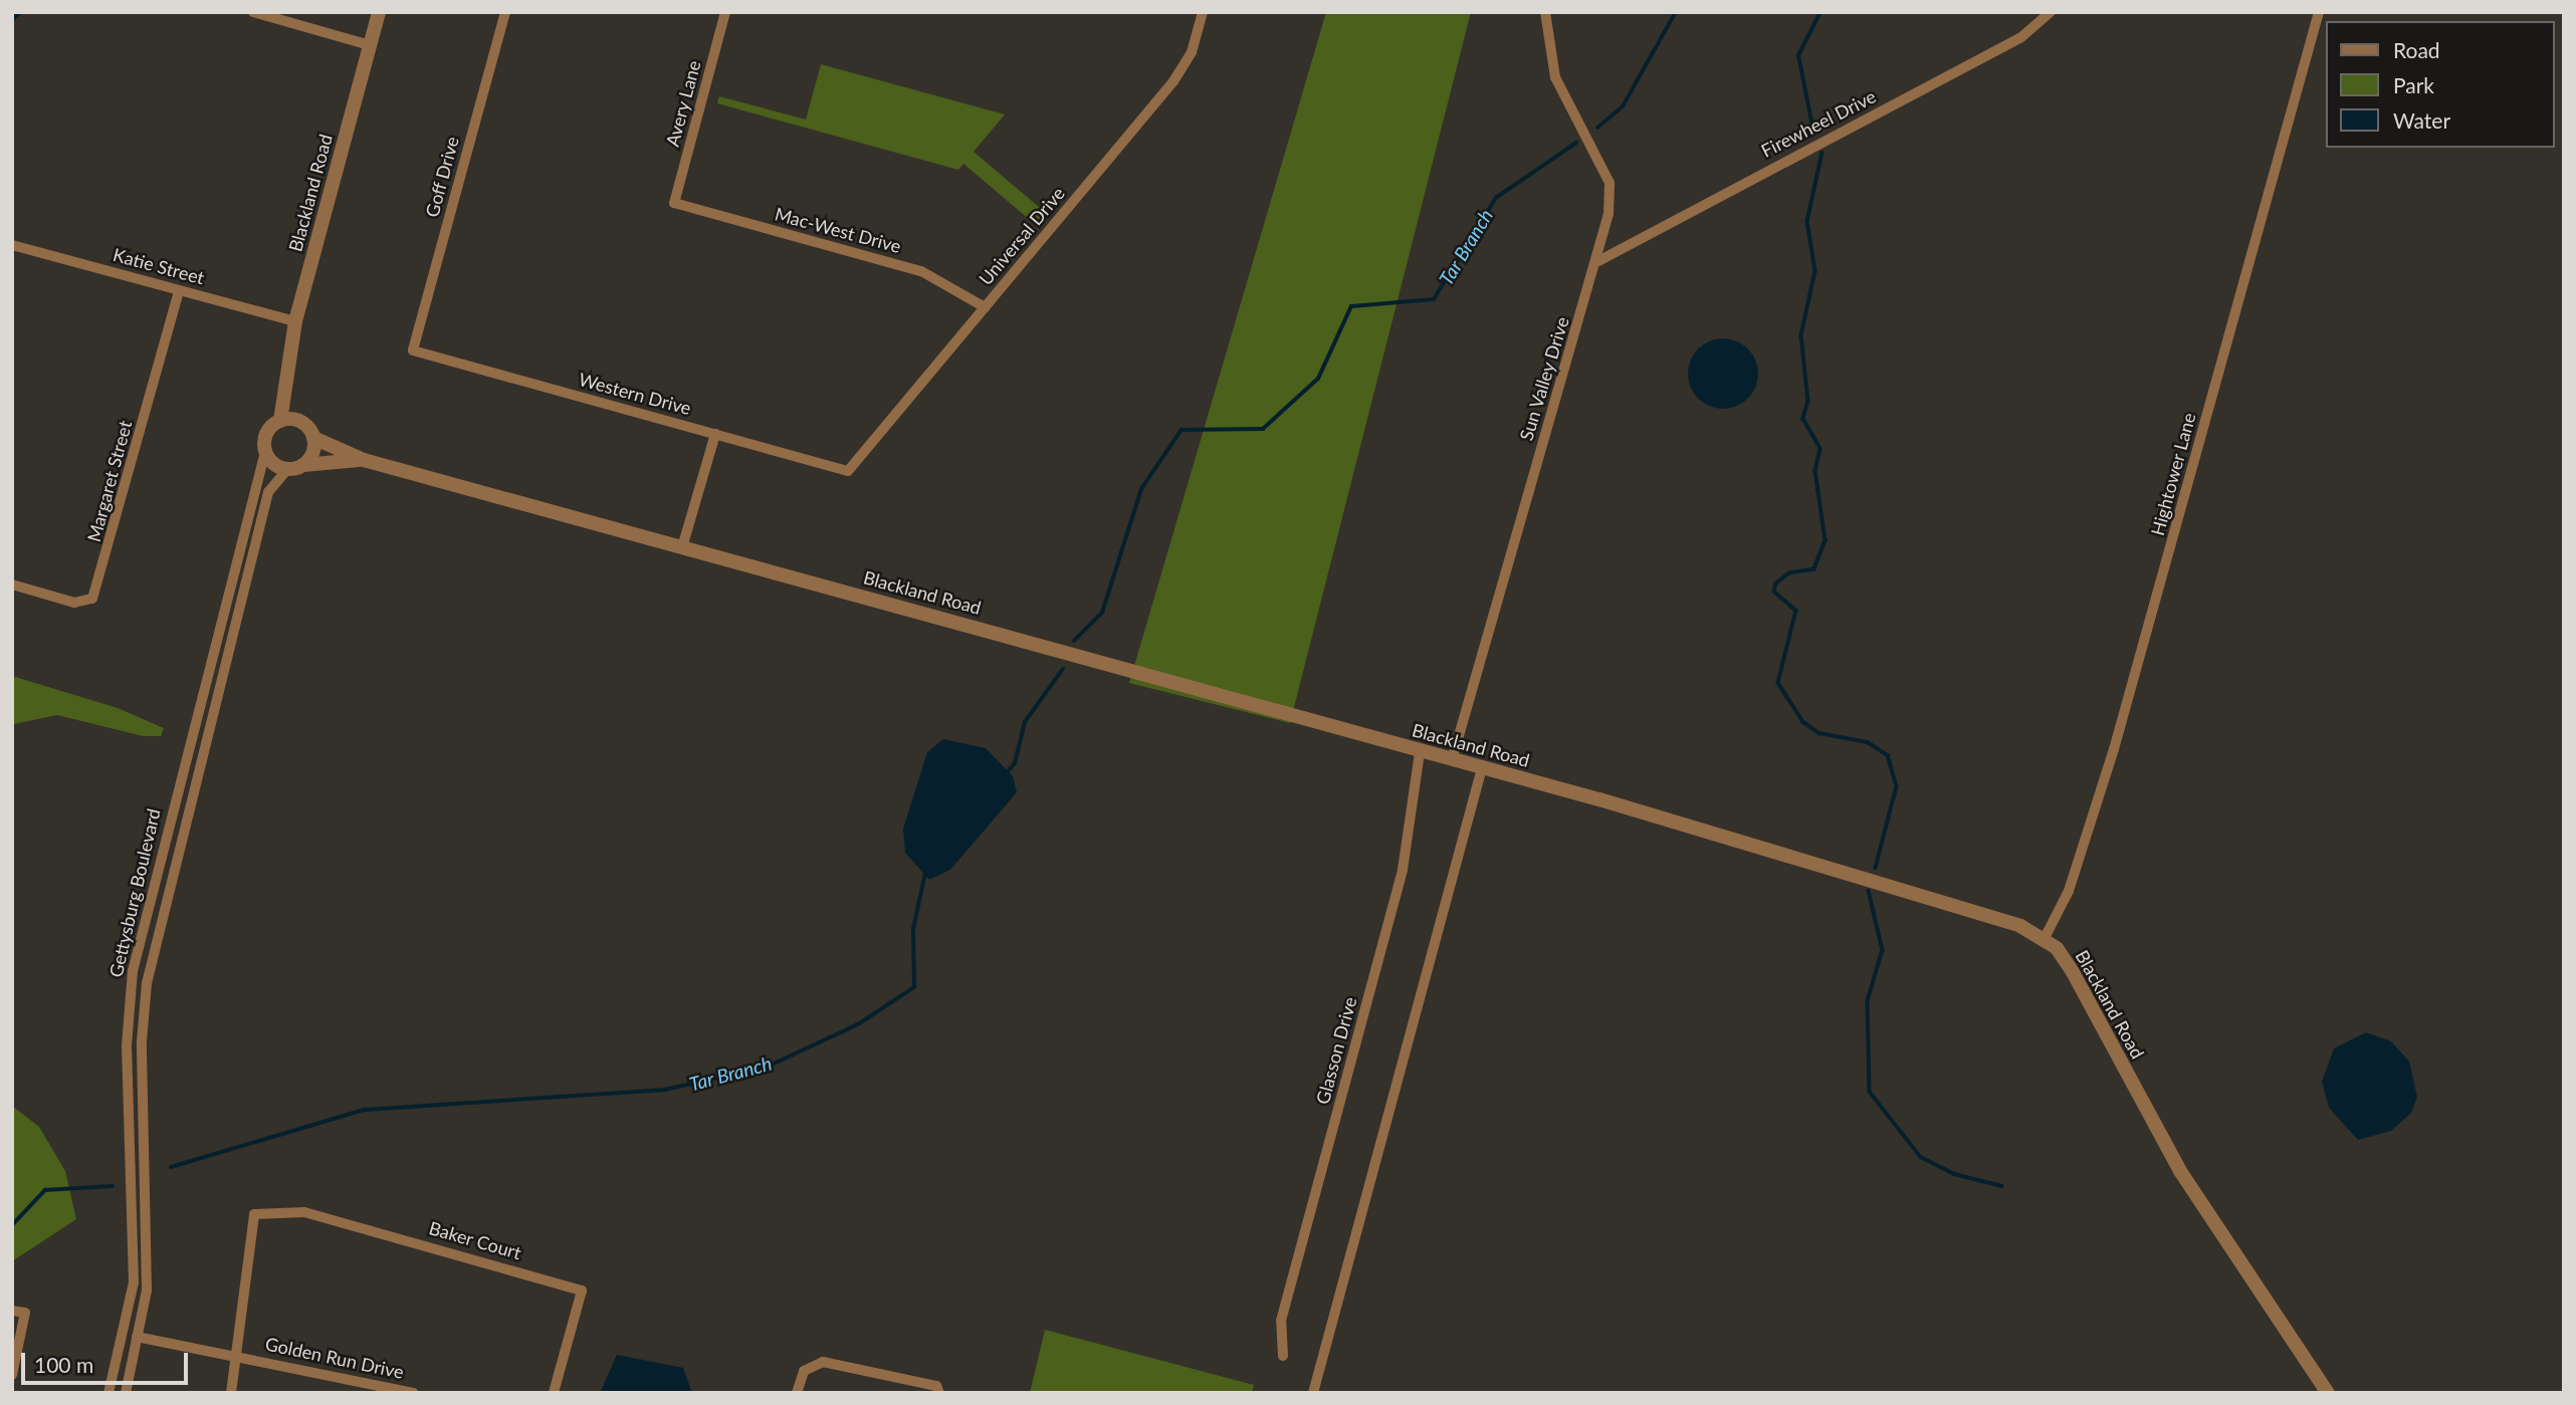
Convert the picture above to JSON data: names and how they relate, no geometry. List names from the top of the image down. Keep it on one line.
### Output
{"streets":{"street":["Avery Lane","Firewheel Drive","Goff Drive","Blackland Road","Mac-West Drive","Universal Drive","Katie Street","Sun Valley Drive","Western Drive","Hightower Lane","Margaret Street","Gettysburg Boulevard","Glasson Drive","Baker Court","Golden Run Drive"]},"crossings":[["Avery Lane","Mac-West Drive"],["Firewheel Drive","Sun Valley Drive"],["Goff Drive","Western Drive"],["Blackland Road","Katie Street"],["Blackland Road","Sun Valley Drive"],["Blackland Road","Hightower Lane"],["Blackland Road","Gettysburg Boulevard"],["Blackland Road","Glasson Drive"],["Mac-West Drive","Universal Drive"],["Universal Drive","Western Drive"],["Katie Street","Margaret Street"],["Gettysburg Boulevard","Golden Run Drive"],["Baker Court","Golden Run Drive"]],"water":["Tar Branch"],"legend":["Road","Park","Water"],"scale_bar":"100 m"}
